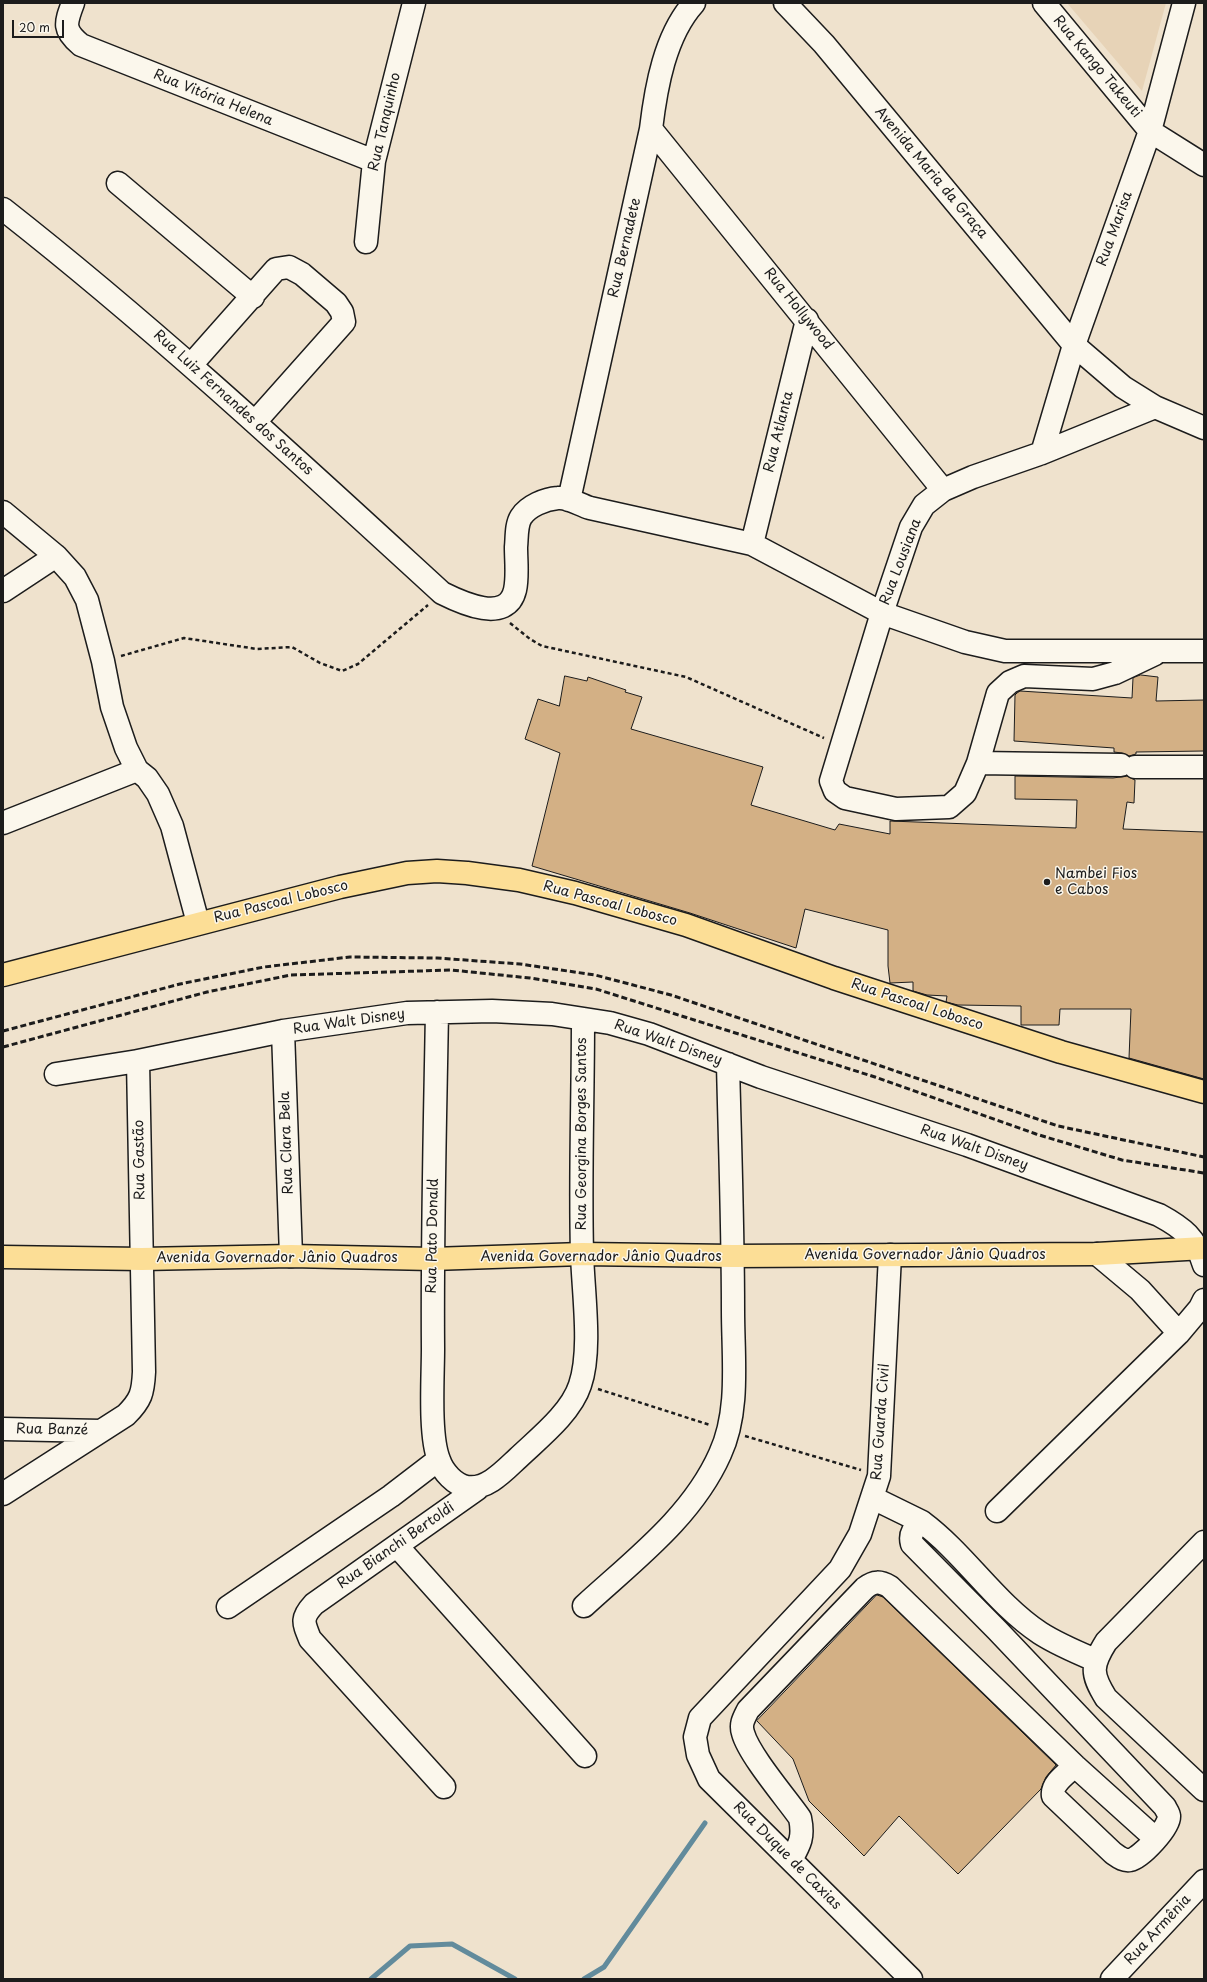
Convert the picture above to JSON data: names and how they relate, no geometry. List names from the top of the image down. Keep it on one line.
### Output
{"streets":{"main road":["Rua Pascoal Lobosco","Avenida Governador Jânio Quadros"],"street":["Rua Kango Takeuti","Rua Vitória Helena","Rua Tanquinho","Avenida Maria da Graça","Rua Marisa","Rua Bernadete","Rua Hollywood","Rua Luiz Fernandes dos Santos","Rua Atlanta","Rua Lousiana","Rua Walt Disney","Rua Georgina Borges Santos","Rua Clara Bela","Rua Gastão","Rua Pato Donald","Rua Guarda Civil","Rua Banzé","Rua Bianchi Bertoldi","Rua Duque de Caxias","Rua Armênia"]},"crossings":[["Rua Kango Takeuti","Rua Marisa"],["Rua Vitória Helena","Rua Tanquinho"],["Avenida Maria da Graça","Rua Marisa"],["Avenida Maria da Graça","Rua Lousiana"],["Rua Marisa","Rua Lousiana"],["Rua Bernadete","Rua Hollywood"],["Rua Hollywood","Rua Atlanta"],["Rua Hollywood","Rua Lousiana"],["Rua Walt Disney","Rua Georgina Borges Santos"],["Rua Walt Disney","Rua Clara Bela"],["Rua Walt Disney","Rua Gastão"],["Rua Walt Disney","Rua Pato Donald"],["Rua Walt Disney","Avenida Governador Jânio Quadros"],["Rua Georgina Borges Santos","Avenida Governador Jânio Quadros"],["Rua Georgina Borges Santos","Rua Bianchi Bertoldi"],["Rua Clara Bela","Avenida Governador Jânio Quadros"],["Rua Gastão","Avenida Governador Jânio Quadros"],["Rua Gastão","Rua Banzé"],["Rua Pato Donald","Avenida Governador Jânio Quadros"],["Avenida Governador Jânio Quadros","Rua Guarda Civil"],["Rua Guarda Civil","Rua Duque de Caxias"]],"places":["Nambei Fios e Cabos"],"scale_bar":"20 m"}
